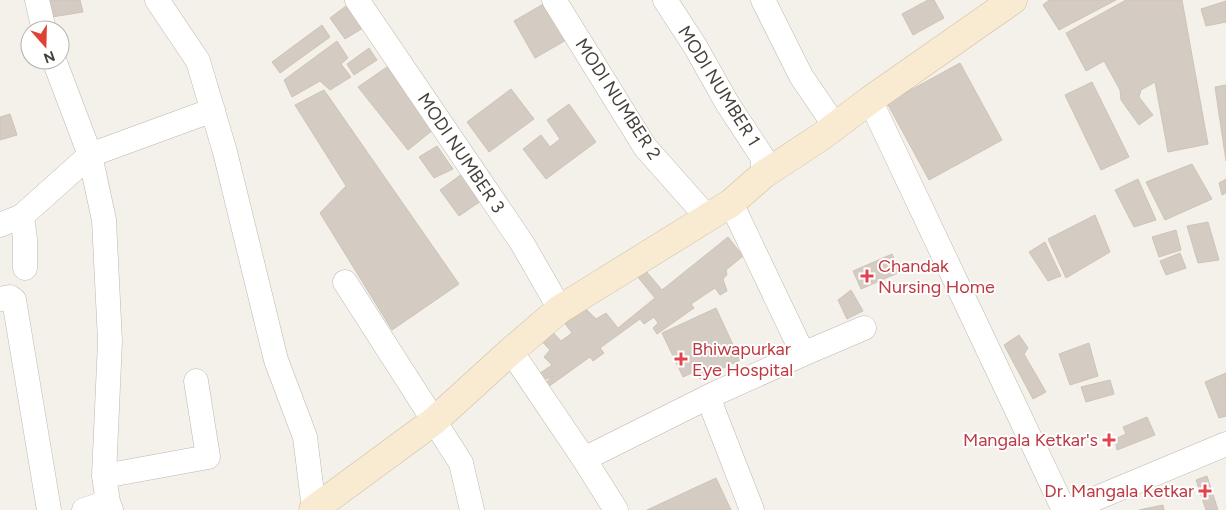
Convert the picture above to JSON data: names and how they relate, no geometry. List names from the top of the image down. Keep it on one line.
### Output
{"streets":{"street":["MODI NUMBER 1","MODI NUMBER 2","MODI NUMBER 3"]},"places":{"health":["Chandak Nursing Home","Bhiwapurkar Eye Hospital","Mangala Ketkar's","Dr. Mangala Ketkar"]},"north":"bottom"}
